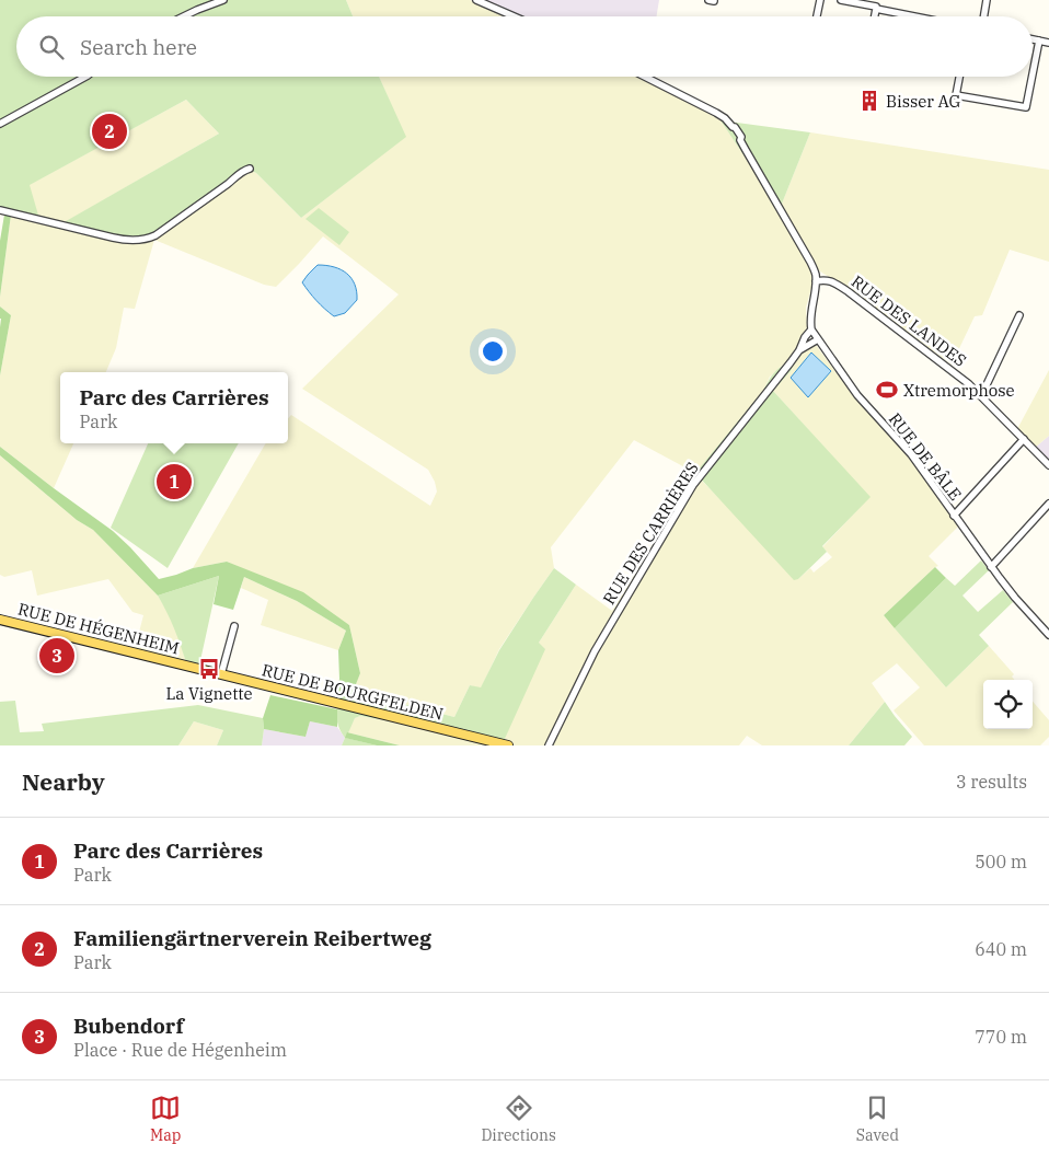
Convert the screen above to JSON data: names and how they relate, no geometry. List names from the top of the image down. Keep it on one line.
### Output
{"streets":{"main road":["RUE DE HÉGENHEIM","RUE DE BOURGFELDEN"],"street":["RUE DES LANDES","RUE DE BÂLE","RUE DES CARRIÈRES"]},"crossings":[["RUE DES LANDES","RUE DE BÂLE"],["RUE DE BÂLE","RUE DES CARRIÈRES"],["RUE DE HÉGENHEIM","RUE DE BOURGFELDEN"]],"places":{"building":["Bisser AG"],"sports":["Xtremorphose"],"bus stop":["La Vignette"]},"page":{"search":"Search here","pins":["2","1","3"],"popup":["Parc des Carrières","Park"],"heading":["Nearby","3 results"],"list":[{"mark":"1","name":"Parc des Carrières","note":"Park","value":"500 m"},{"mark":"2","name":"Familiengärtnerverein Reibertweg","note":"Park","value":"640 m"},{"mark":"3","name":"Bubendorf","note":"Place · Rue de Hégenheim","value":"770 m"}],"nav":["Map","Directions","Saved"]}}
